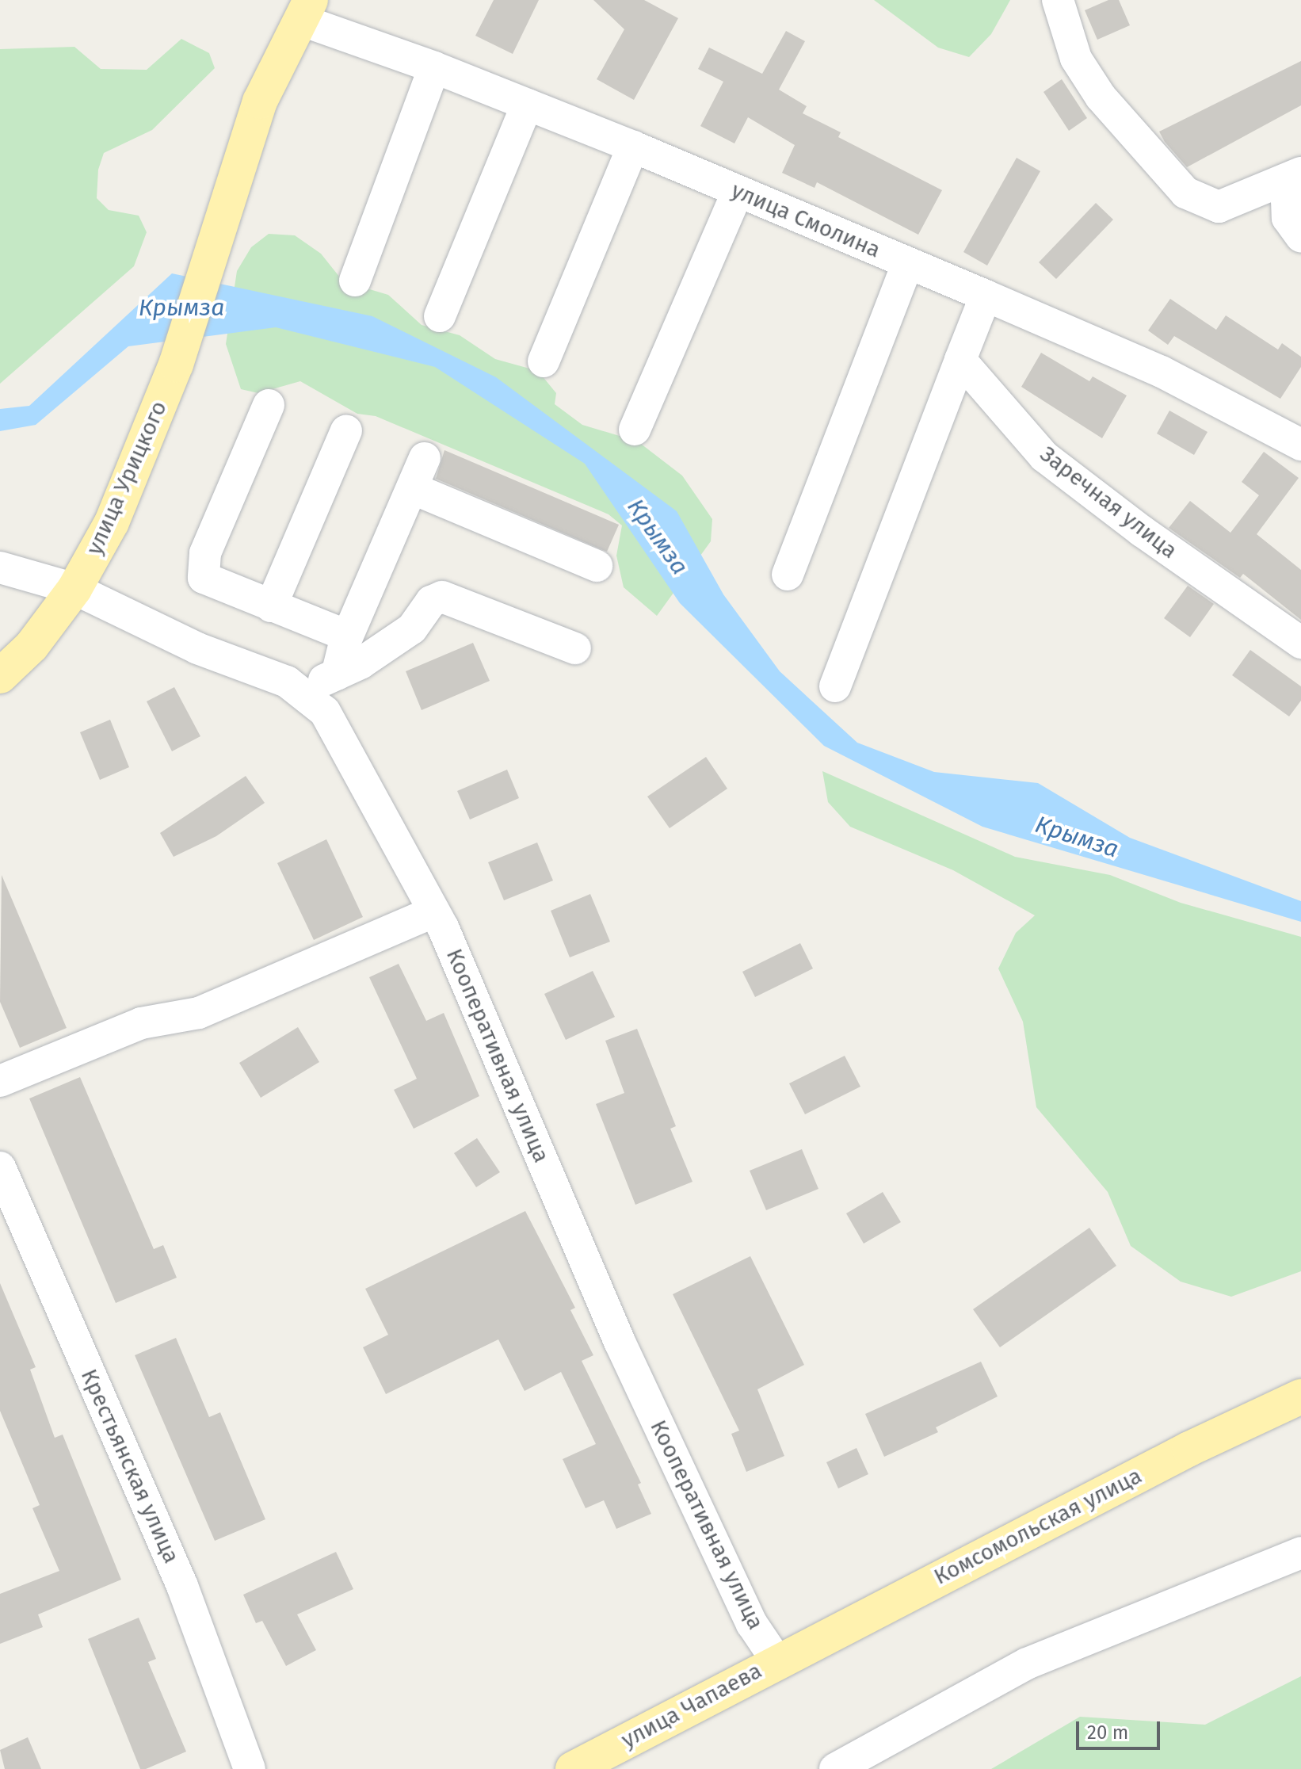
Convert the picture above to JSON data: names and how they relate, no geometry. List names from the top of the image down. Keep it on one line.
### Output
{"streets":{"main road":["улица Урицкого","Комсомольская улица","улица Чапаева"],"street":["улица Смолина","Заречная улица","Кооперативная улица","Крестьянская улица"]},"crossings":[["улица Смолина","улица Урицкого"],["улица Урицкого","Кооперативная улица"],["Кооперативная улица","Комсомольская улица"],["Кооперативная улица","улица Чапаева"],["Комсомольская улица","улица Чапаева"]],"water":["Крымза"],"scale_bar":"20 m"}
